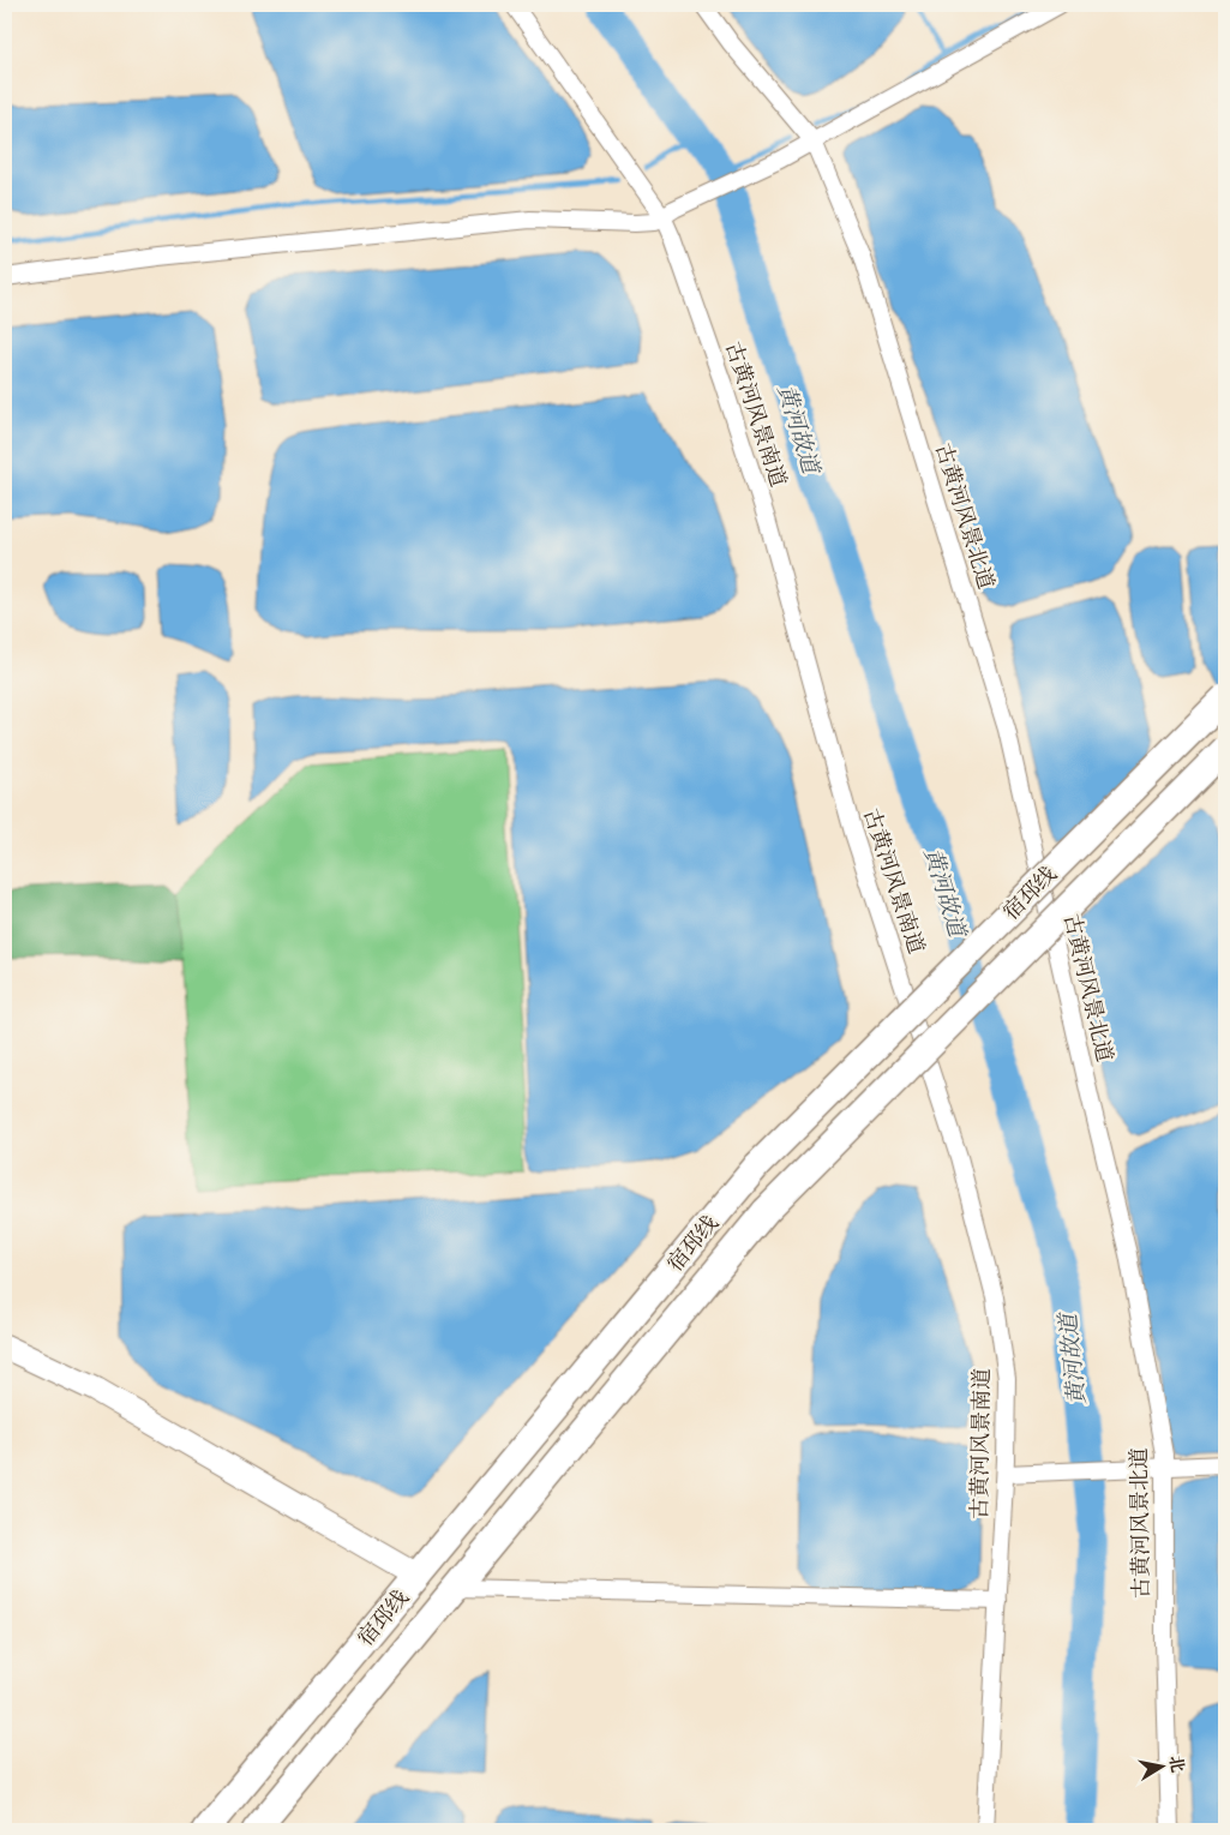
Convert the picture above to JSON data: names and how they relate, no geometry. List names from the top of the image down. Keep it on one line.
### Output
{"streets":{"main road":["宿邳线"],"street":["古黄河风景南道","古黄河风景北道"]},"water":["黄河故道"],"north":"right"}
